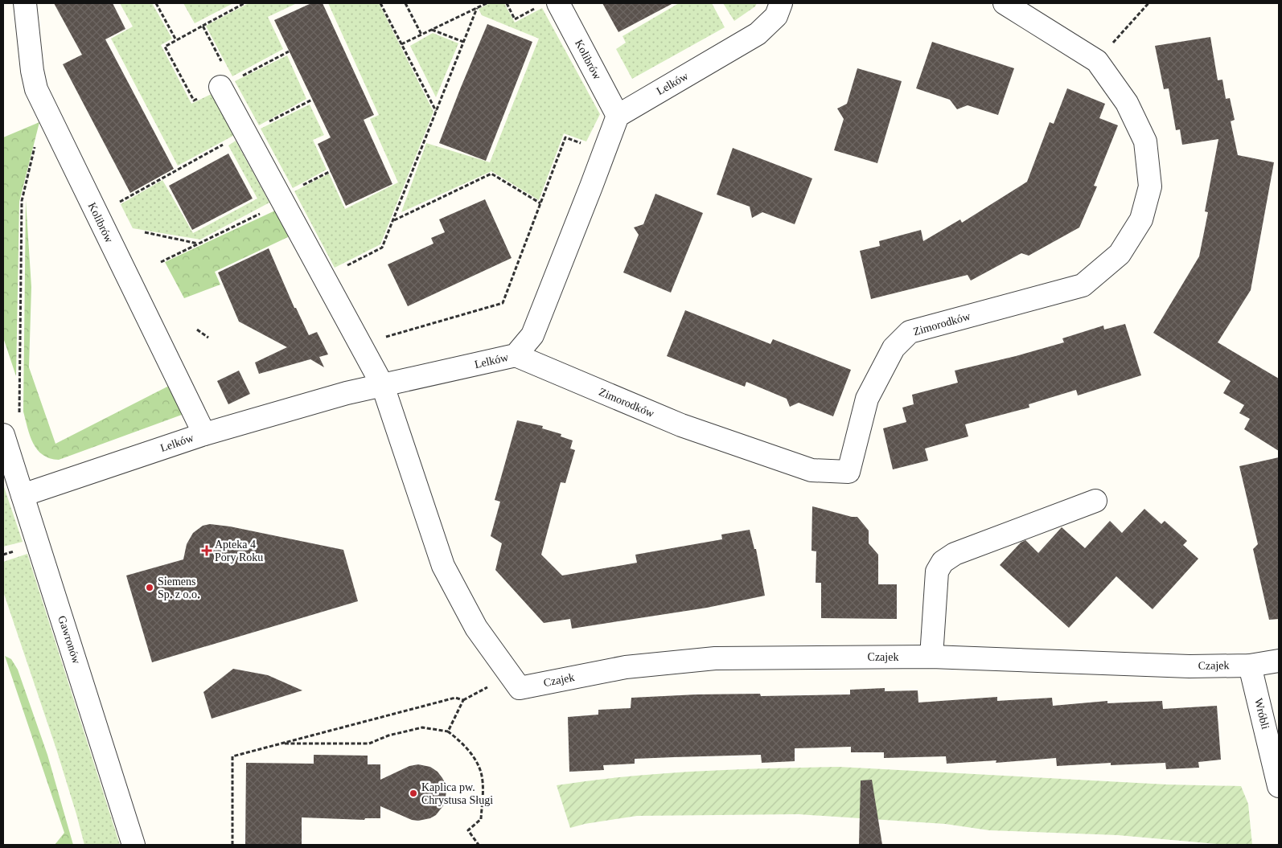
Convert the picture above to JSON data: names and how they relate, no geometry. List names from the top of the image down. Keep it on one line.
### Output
{"streets":{"street":["Kolibrów","Lelków","Zimorodków","Gawronów","Czajek","Wróbli"]},"crossings":[["Kolibrów","Lelków"],["Lelków","Zimorodków"],["Lelków","Gawronów"],["Lelków","Czajek"],["Czajek","Wróbli"]],"places":{"health":["Apteka 4 Pory Roku"],"other":["Siemens Sp. z o.o.","Kaplica pw. Chrystusa Sługi"]}}
